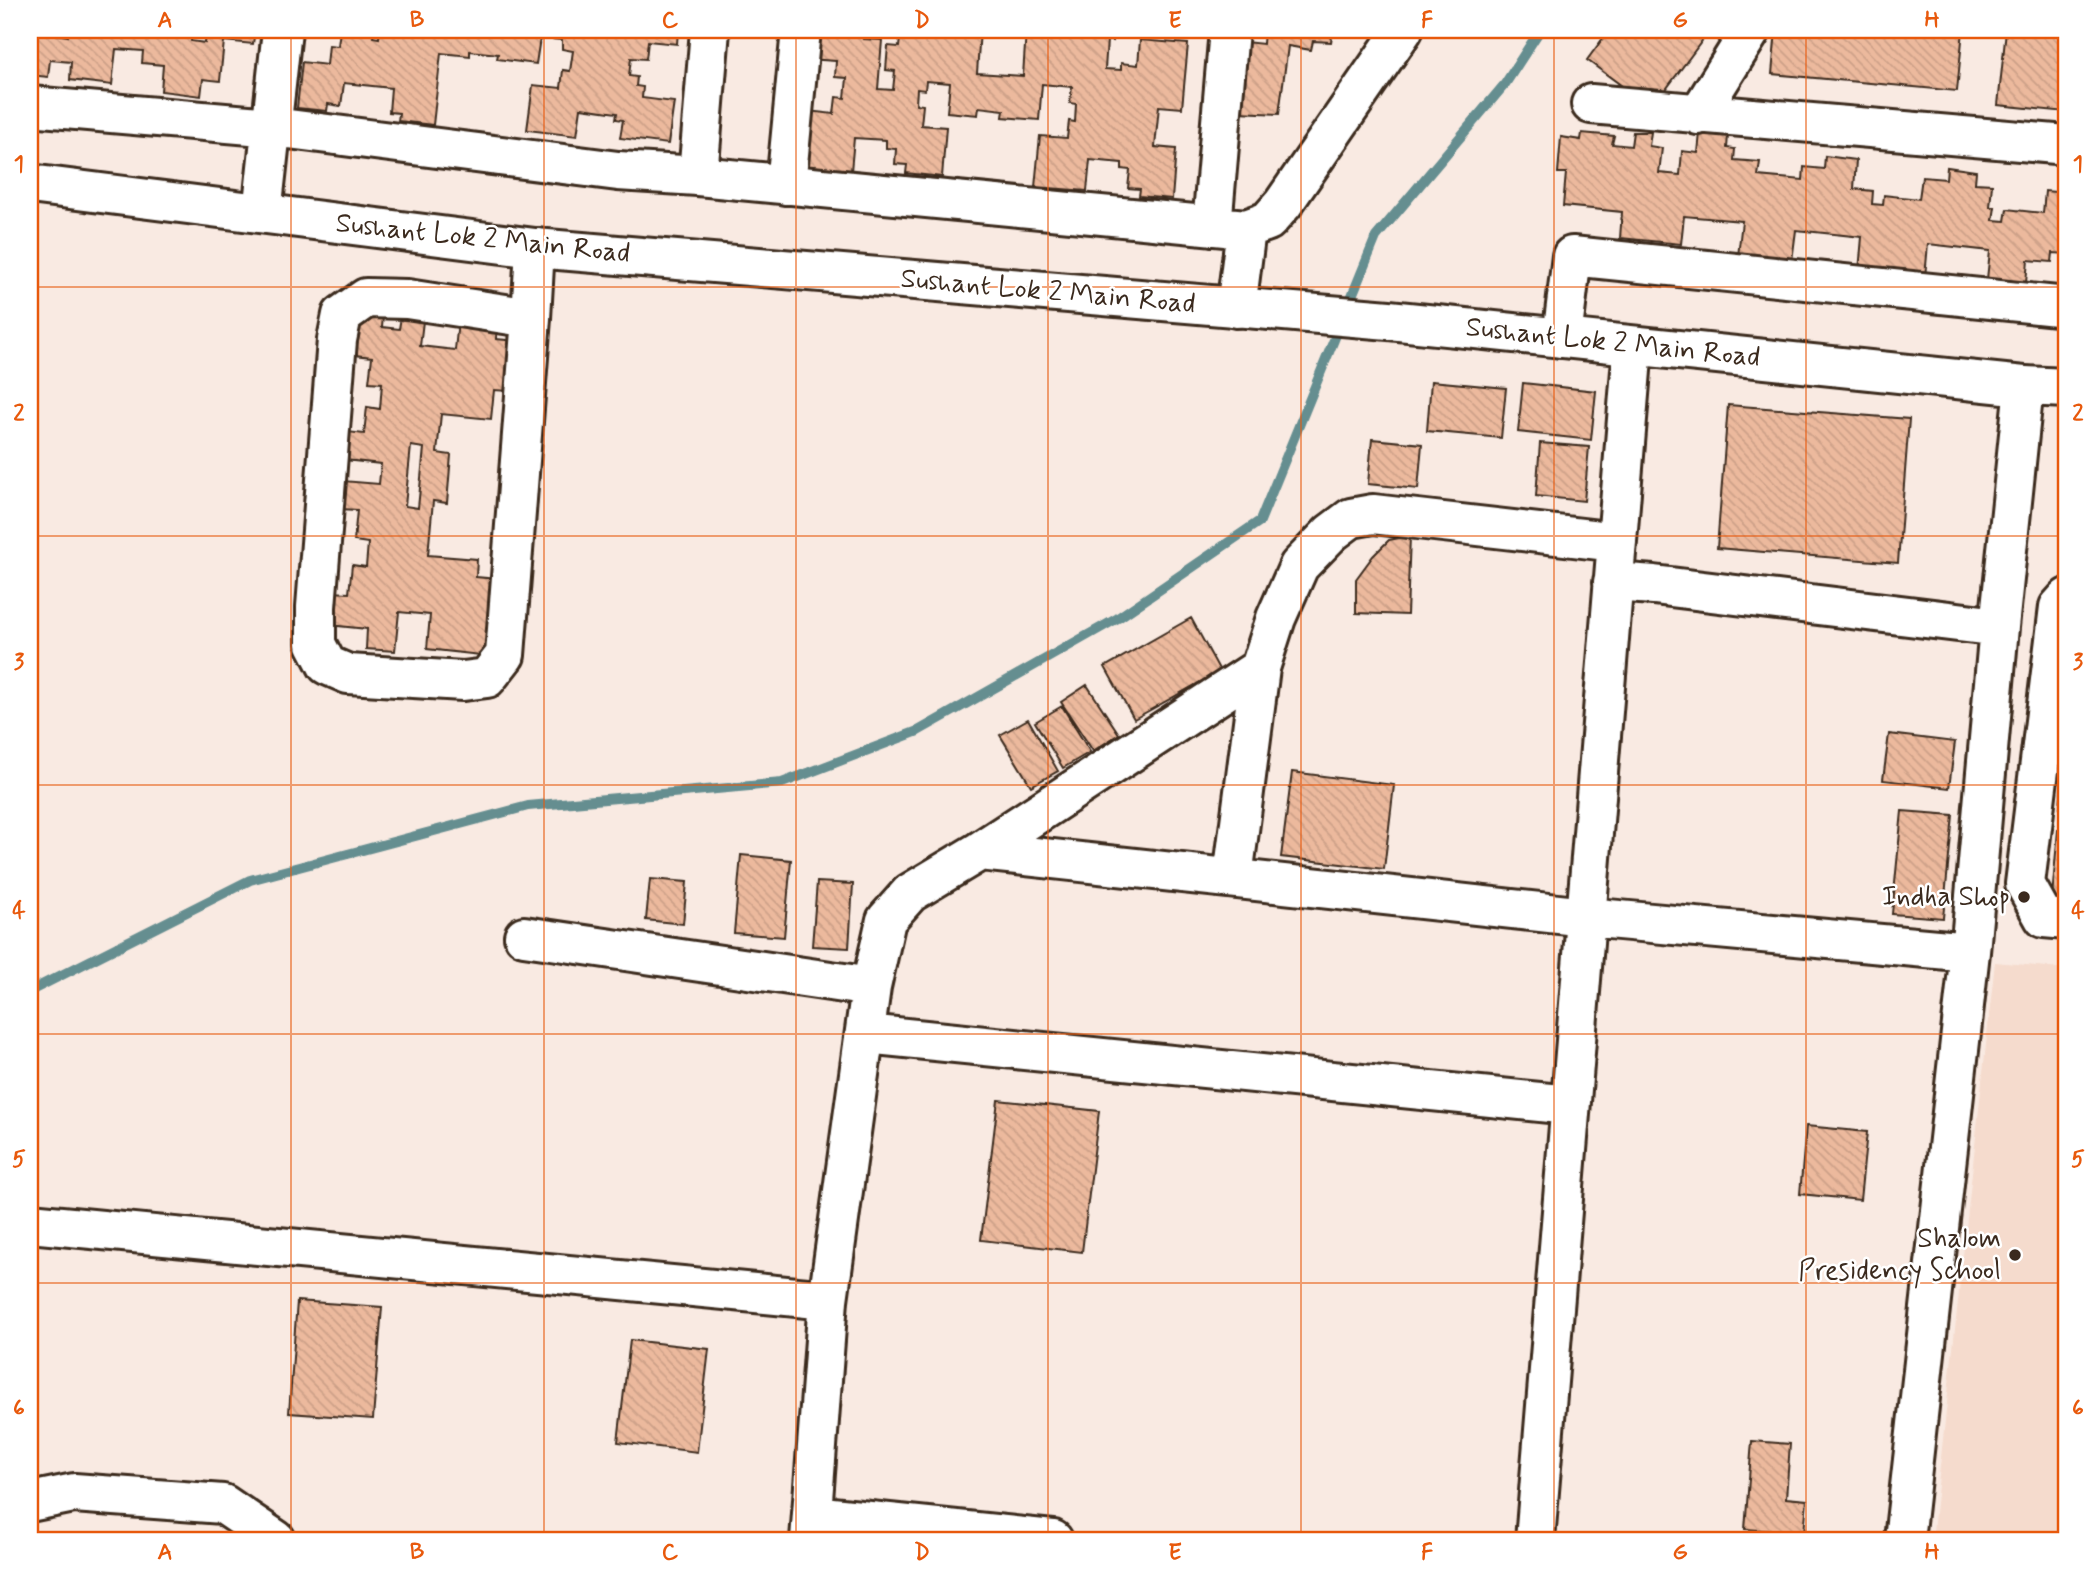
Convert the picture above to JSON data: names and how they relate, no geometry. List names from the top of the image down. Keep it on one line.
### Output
{"streets":{"street":["Sushant Lok 2 Main Road"]},"places":["Indha Shop","Shalom Presidency School"],"grid":{"columns":["A","B","C","D","E","F","G","H"],"rows":["1","2","3","4","5","6"]}}
